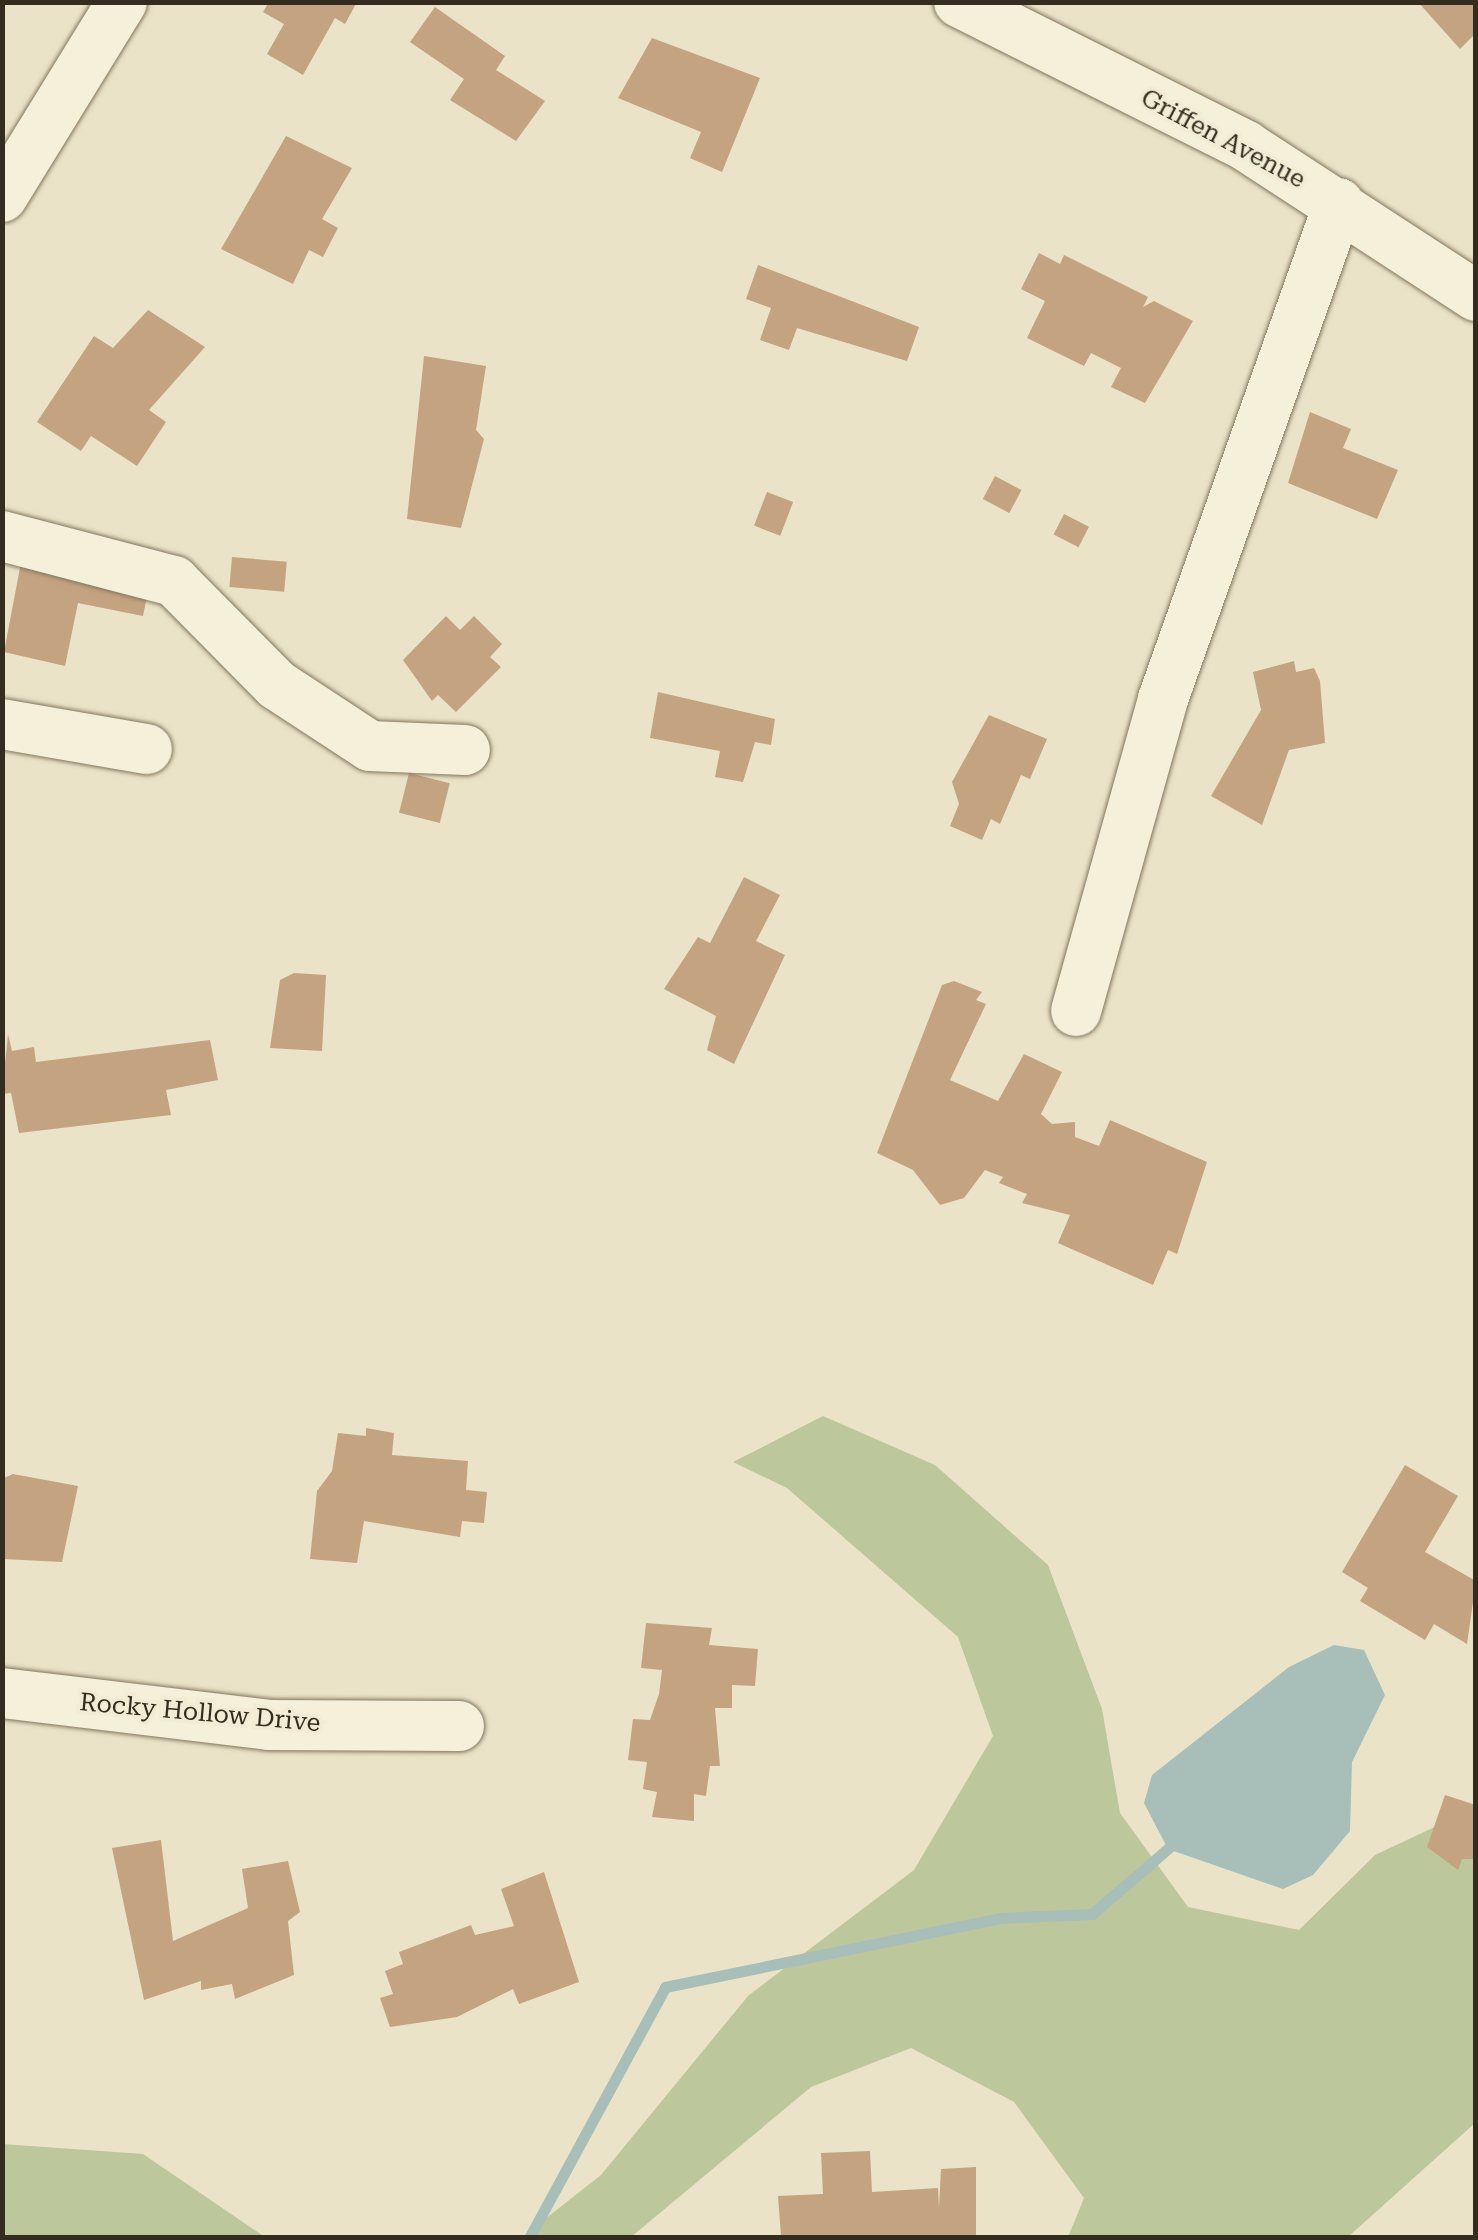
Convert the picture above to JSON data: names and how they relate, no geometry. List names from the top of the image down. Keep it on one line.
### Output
{"streets":{"street":["Griffen Avenue","Rocky Hollow Drive"]}}
